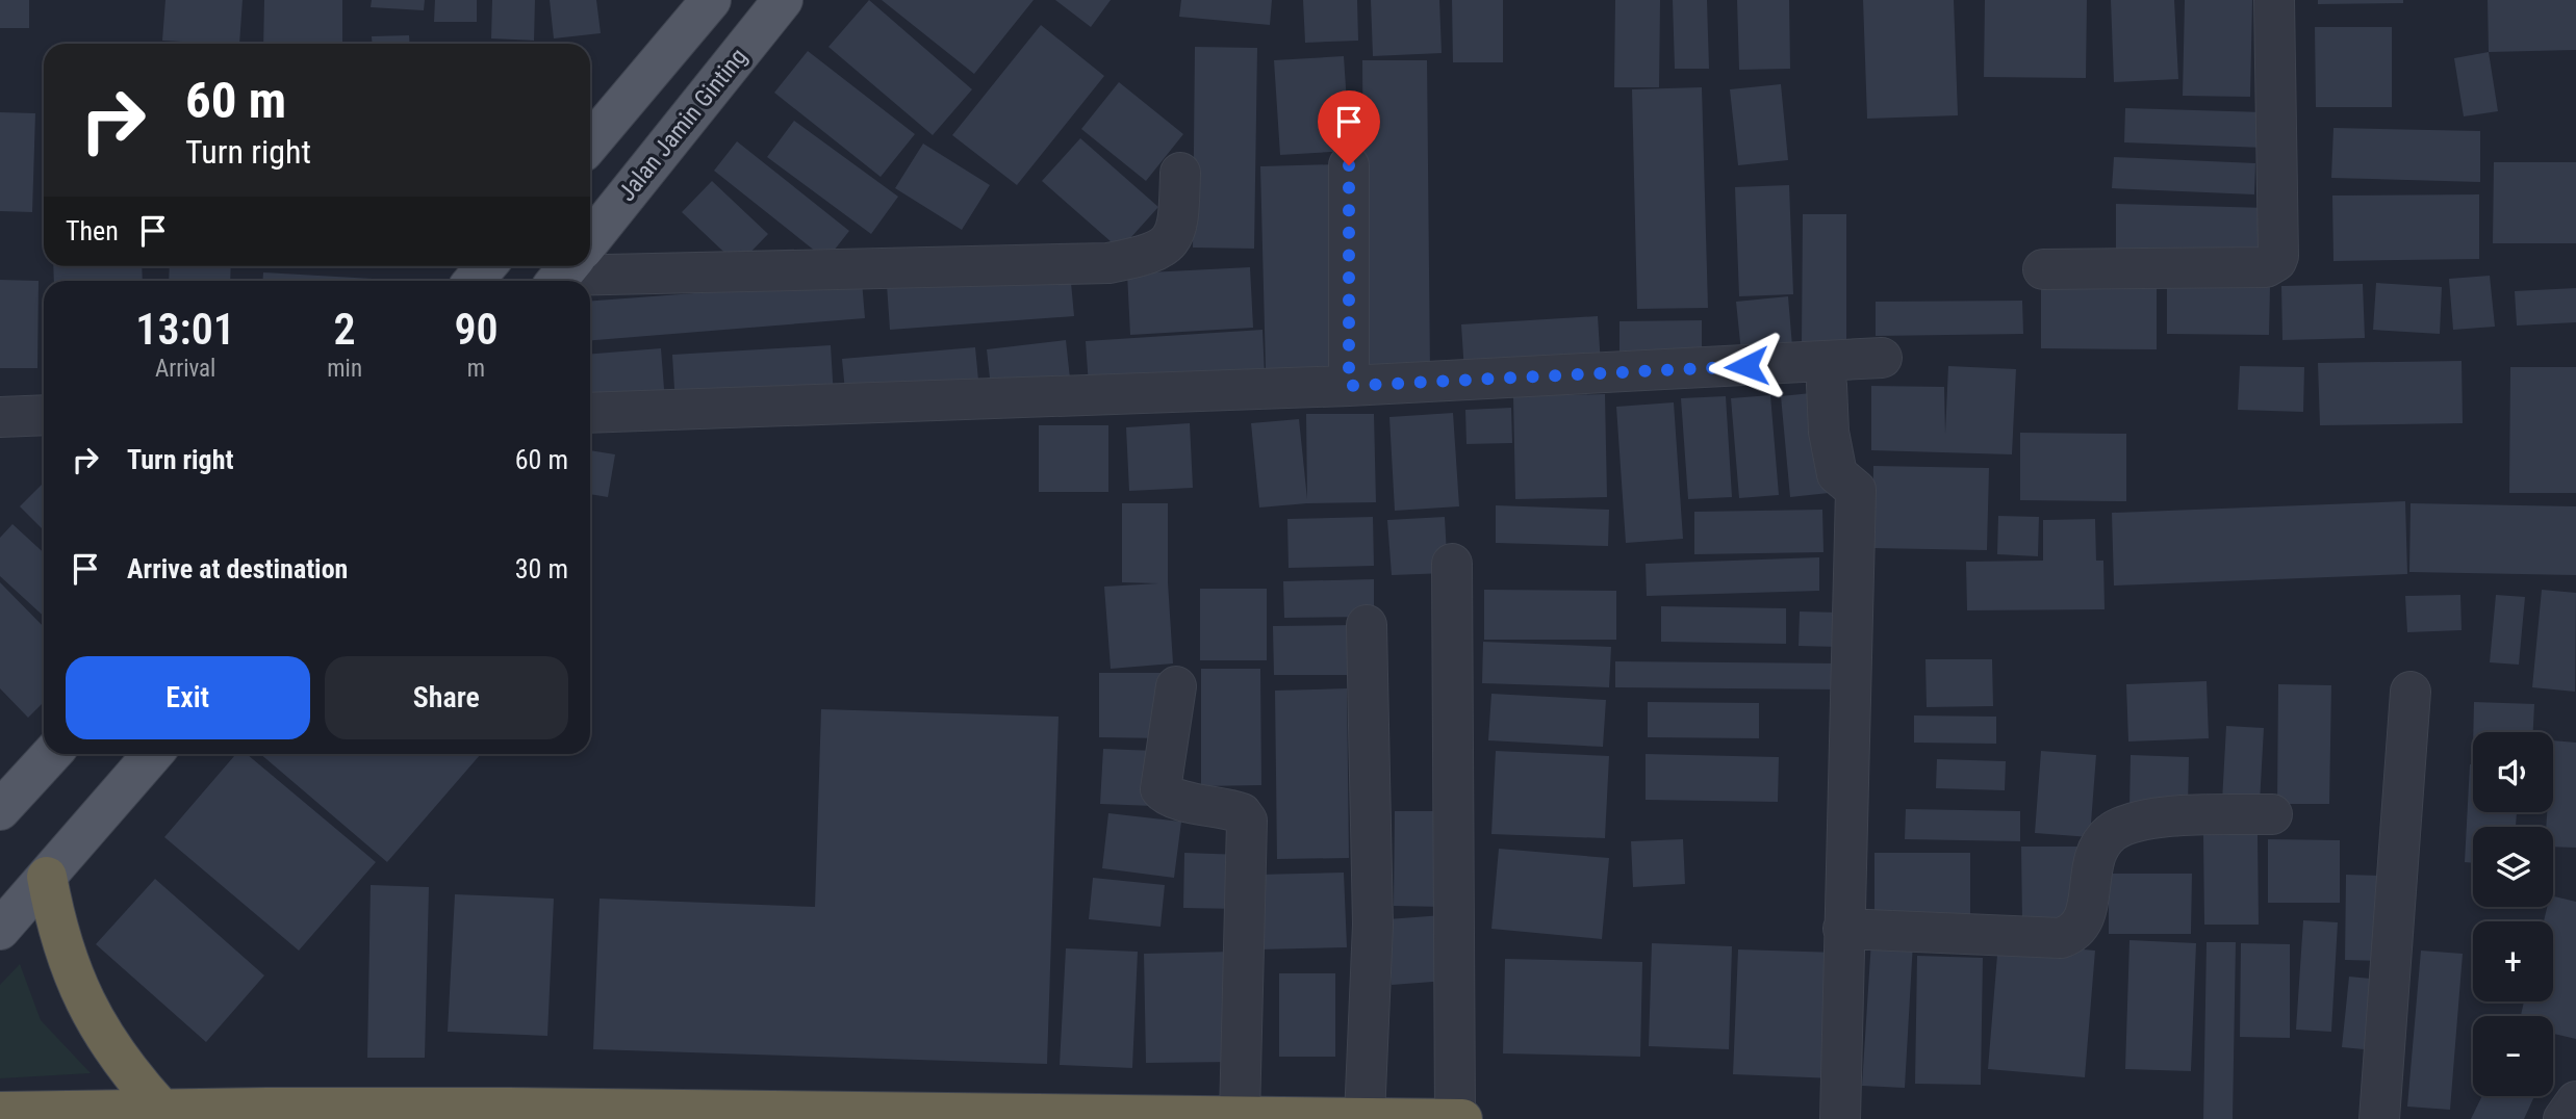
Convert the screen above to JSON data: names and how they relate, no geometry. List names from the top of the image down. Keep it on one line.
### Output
{"streets":{"main road":["Jalan Jamin Ginting"]},"page":{"turn":["60 m","Turn right"],"then":"Then","eta":["13:01","Arrival","2","min","90","m"],"list":[{"name":"Turn right","value":"60 m"},{"name":"Arrive at destination","value":"30 m"}],"buttons":["Exit","Share"],"map_buttons":["+","−"]}}
